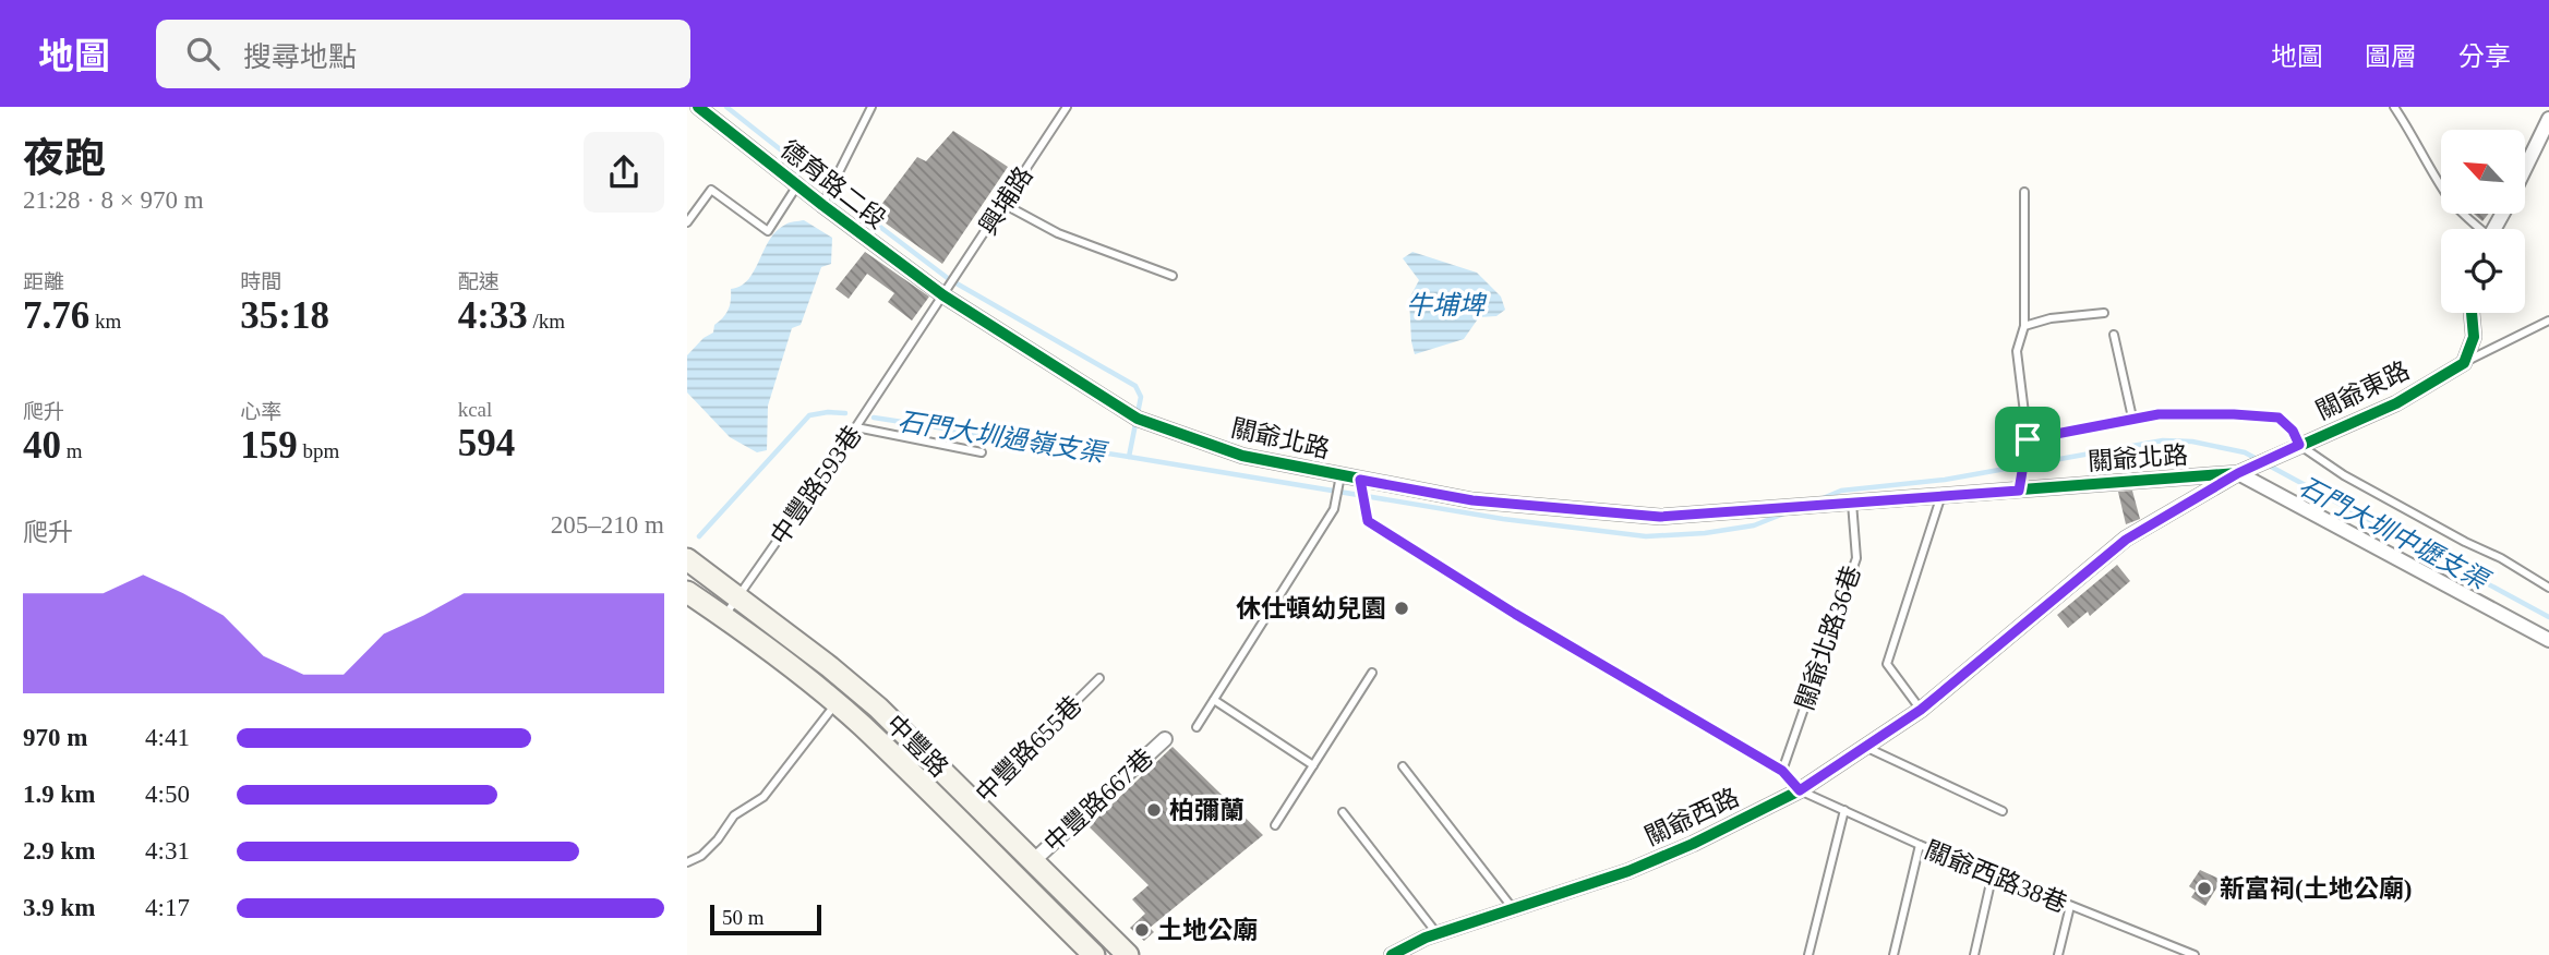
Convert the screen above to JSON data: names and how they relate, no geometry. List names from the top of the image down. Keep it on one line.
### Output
{"streets":{"main road":["中豐路"],"street":["德育路二段","關爺東路","關爺北路","中豐路667巷","關爺西路"],"lane":["興埔路","中豐路593巷","關爺北路36巷","中豐路655巷","關爺西路38巷"]},"crossings":[["德育路二段","興埔路"],["德育路二段","關爺北路"],["德育路二段","中豐路593巷"],["興埔路","關爺北路"],["興埔路","中豐路593巷"],["關爺東路","關爺北路"],["關爺東路","關爺西路"],["關爺北路","中豐路593巷"],["關爺北路","關爺北路36巷"],["關爺北路","關爺西路"],["中豐路593巷","中豐路"],["中豐路","中豐路655巷"],["中豐路","中豐路667巷"],["關爺西路","關爺西路38巷"]],"water":["牛埔埤","石門大圳過嶺支渠","石門大圳中壢支渠"],"places":["休仕頓幼兒園","柏彌蘭","新富祠(土地公廟)","土地公廟"],"scale_bar":"50 m","north":"top left","page":{"header":"地圖","search":"搜尋地點","nav":["地圖","圖層","分享"],"heading":["夜跑","21:28 · 8 × 970 m"],"stats":[["距離","7.76 km"],["時間","35:18"],["配速","4:33 /km"],["爬升","40 m"],["心率","159 bpm"],["kcal","594"]],"chart":["爬升","205–210 m"],"list":[{"name":"970 m","note":"4:41"},{"name":"1.9 km","note":"4:50"},{"name":"2.9 km","note":"4:31"},{"name":"3.9 km","note":"4:17"}],"scale":"50 m"}}
